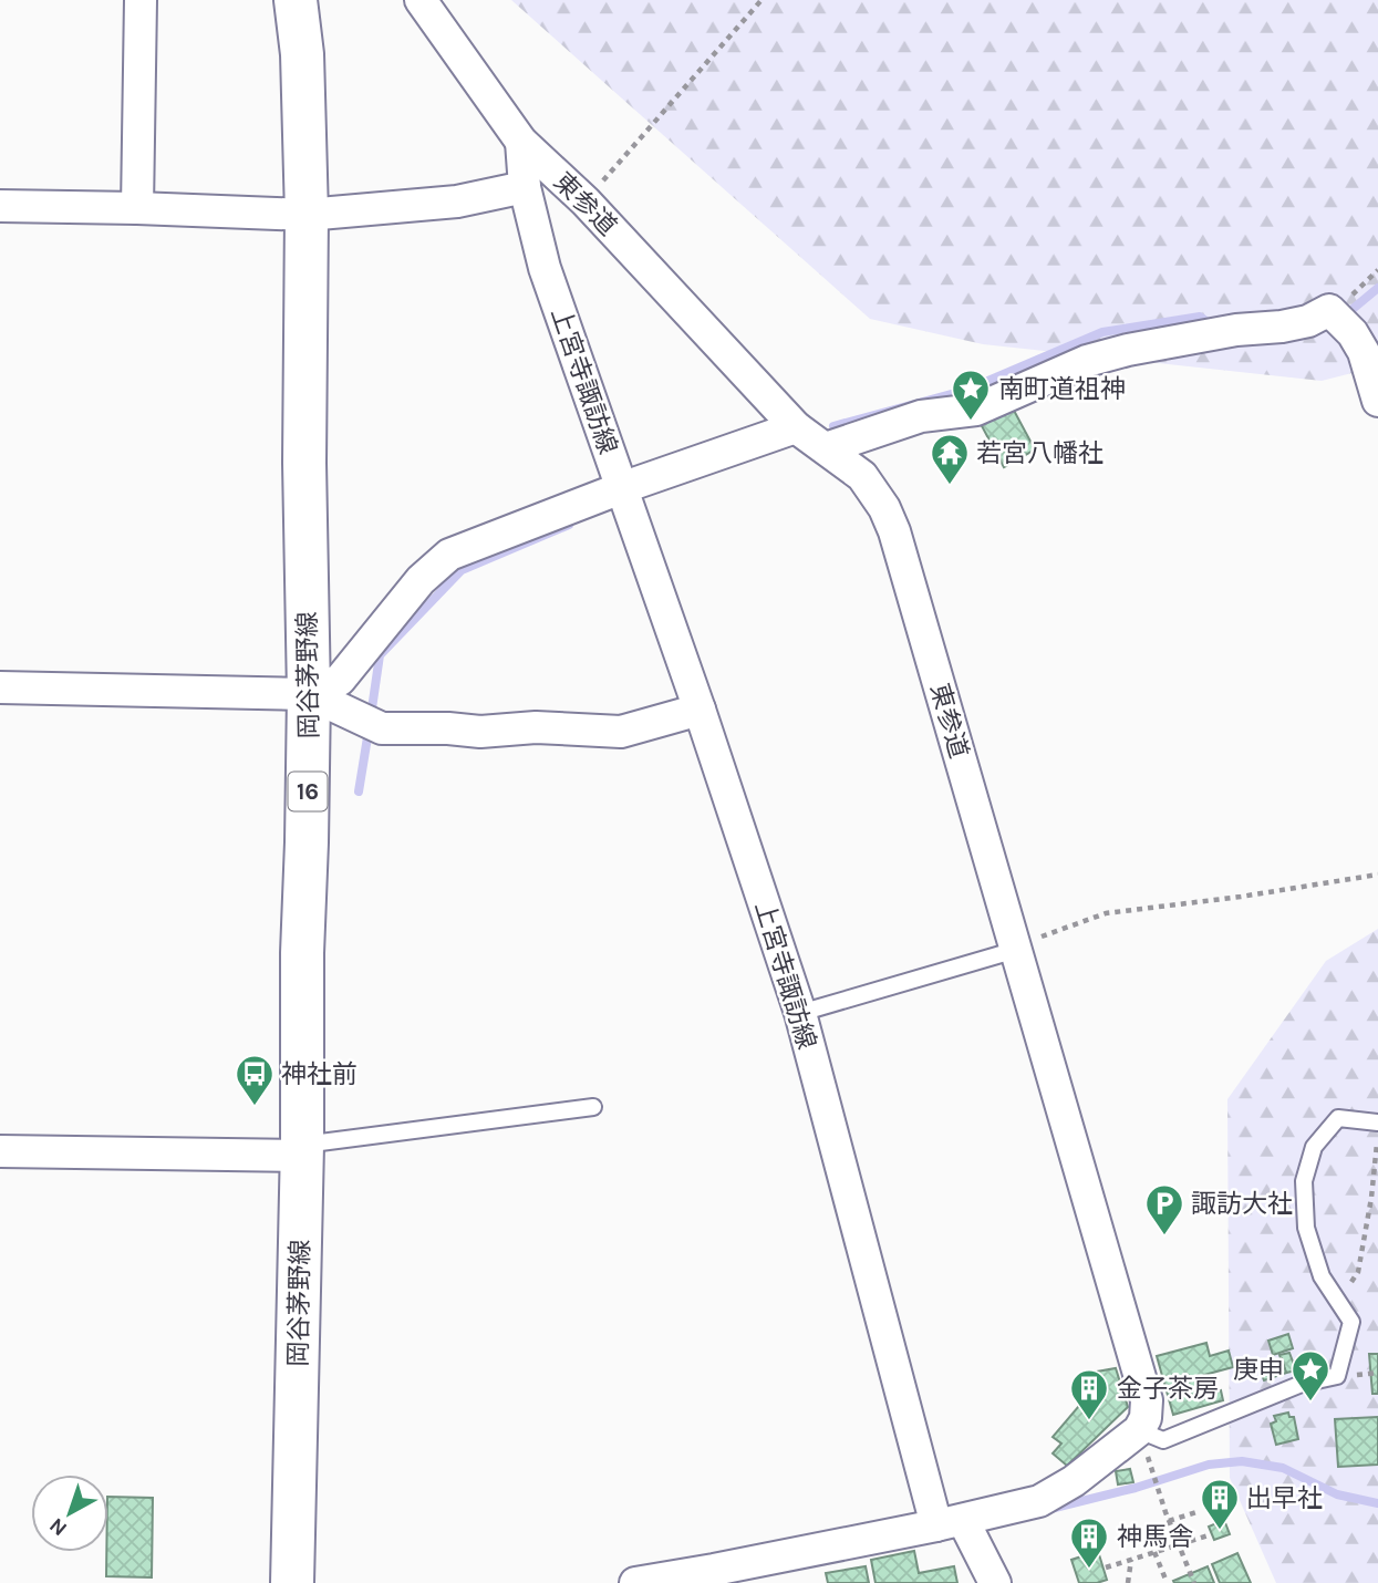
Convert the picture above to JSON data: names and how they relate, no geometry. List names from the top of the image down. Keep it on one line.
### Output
{"streets":{"main road":["岡谷茅野線","16"],"street":["東参道","上宮寺諏訪線"]},"crossings":[["東参道","上宮寺諏訪線"]],"places":{"place":["南町道祖神","庚申"],"temple":["若宮八幡社"],"bus stop":["神社前"],"parking":["諏訪大社"],"building":["金子茶房","出早社","神馬舎"]},"north":"bottom left"}
